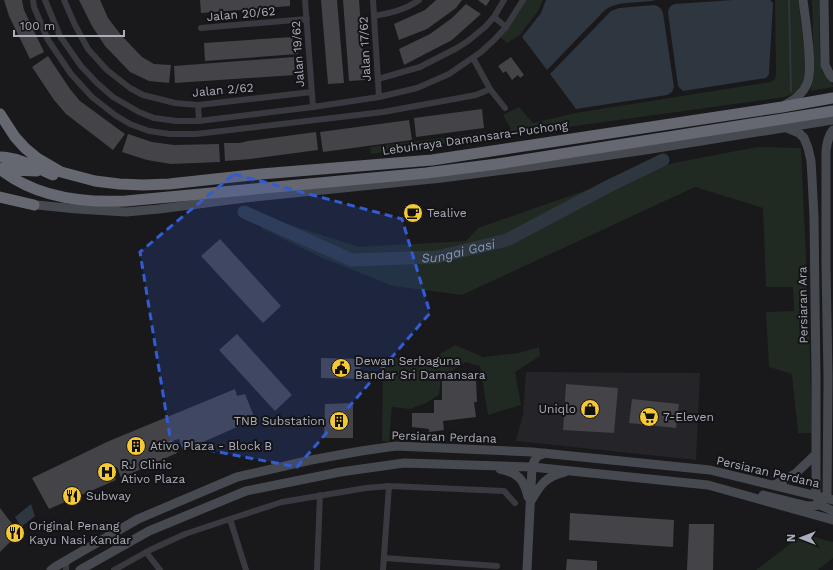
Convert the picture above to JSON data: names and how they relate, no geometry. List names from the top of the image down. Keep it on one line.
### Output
{"streets":{"highway":["Lebuhraya Damansara–Puchong"],"main road":["Persiaran Ara","Persiaran Perdana"],"street":["Jalan 20/62","Jalan 17/62","Jalan 19/62","Jalan 2/62"]},"crossings":[["Jalan 20/62","Jalan 19/62"],["Jalan 19/62","Jalan 2/62"],["Persiaran Ara","Persiaran Perdana"]],"water":["Sungai Gasi"],"places":{"cafe":["Tealive"],"public building":["Dewan Serbaguna Bandar Sri Damansara"],"shop":["Uniqlo"],"supermarket":["7-Eleven"],"building":["TNB Substation","Ativo Plaza - Block B"],"hospital":["RJ Clinic Ativo Plaza"],"restaurant":["Subway","Original Penang Kayu Nasi Kandar"]},"scale_bar":"100 m","north":"left"}
